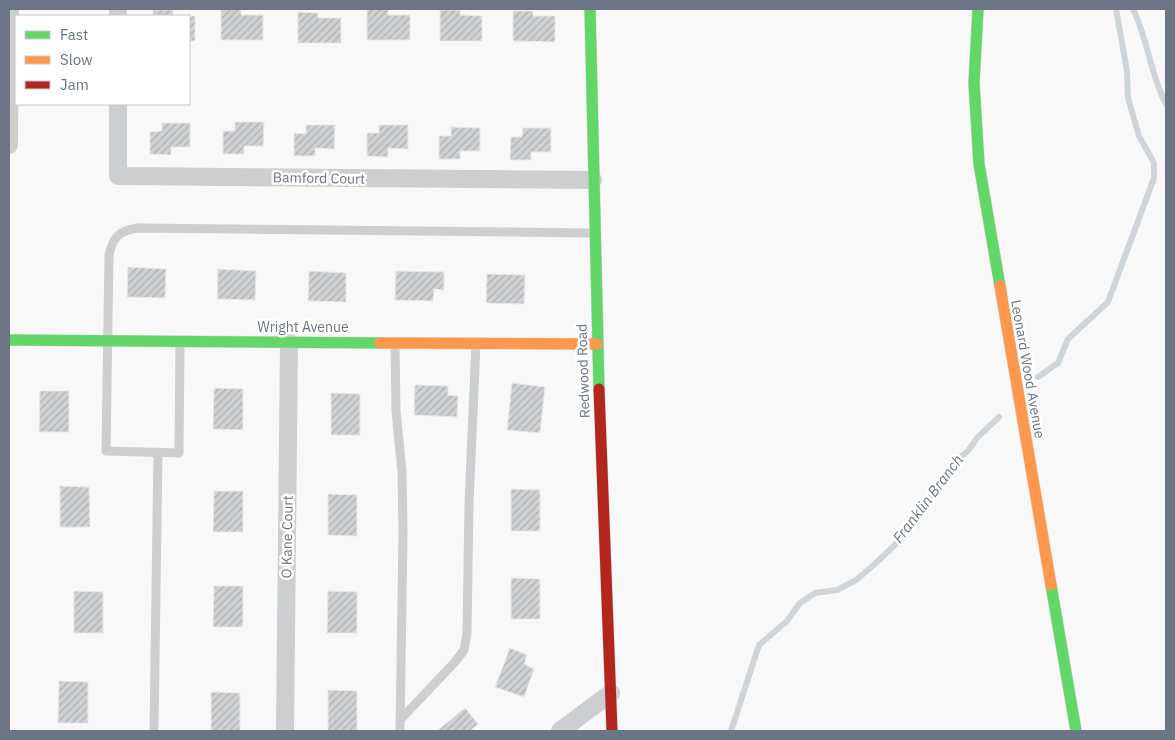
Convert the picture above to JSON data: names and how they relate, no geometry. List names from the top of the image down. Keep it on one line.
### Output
{"streets":{"street":["Bamford Court","Wright Avenue","Leonard Wood Avenue","Redwood Road","O Kane Court"]},"crossings":[["Bamford Court","Redwood Road"],["Wright Avenue","Redwood Road"],["Wright Avenue","O Kane Court"]],"water":["Franklin Branch"],"legend":["Fast","Slow","Jam"]}
